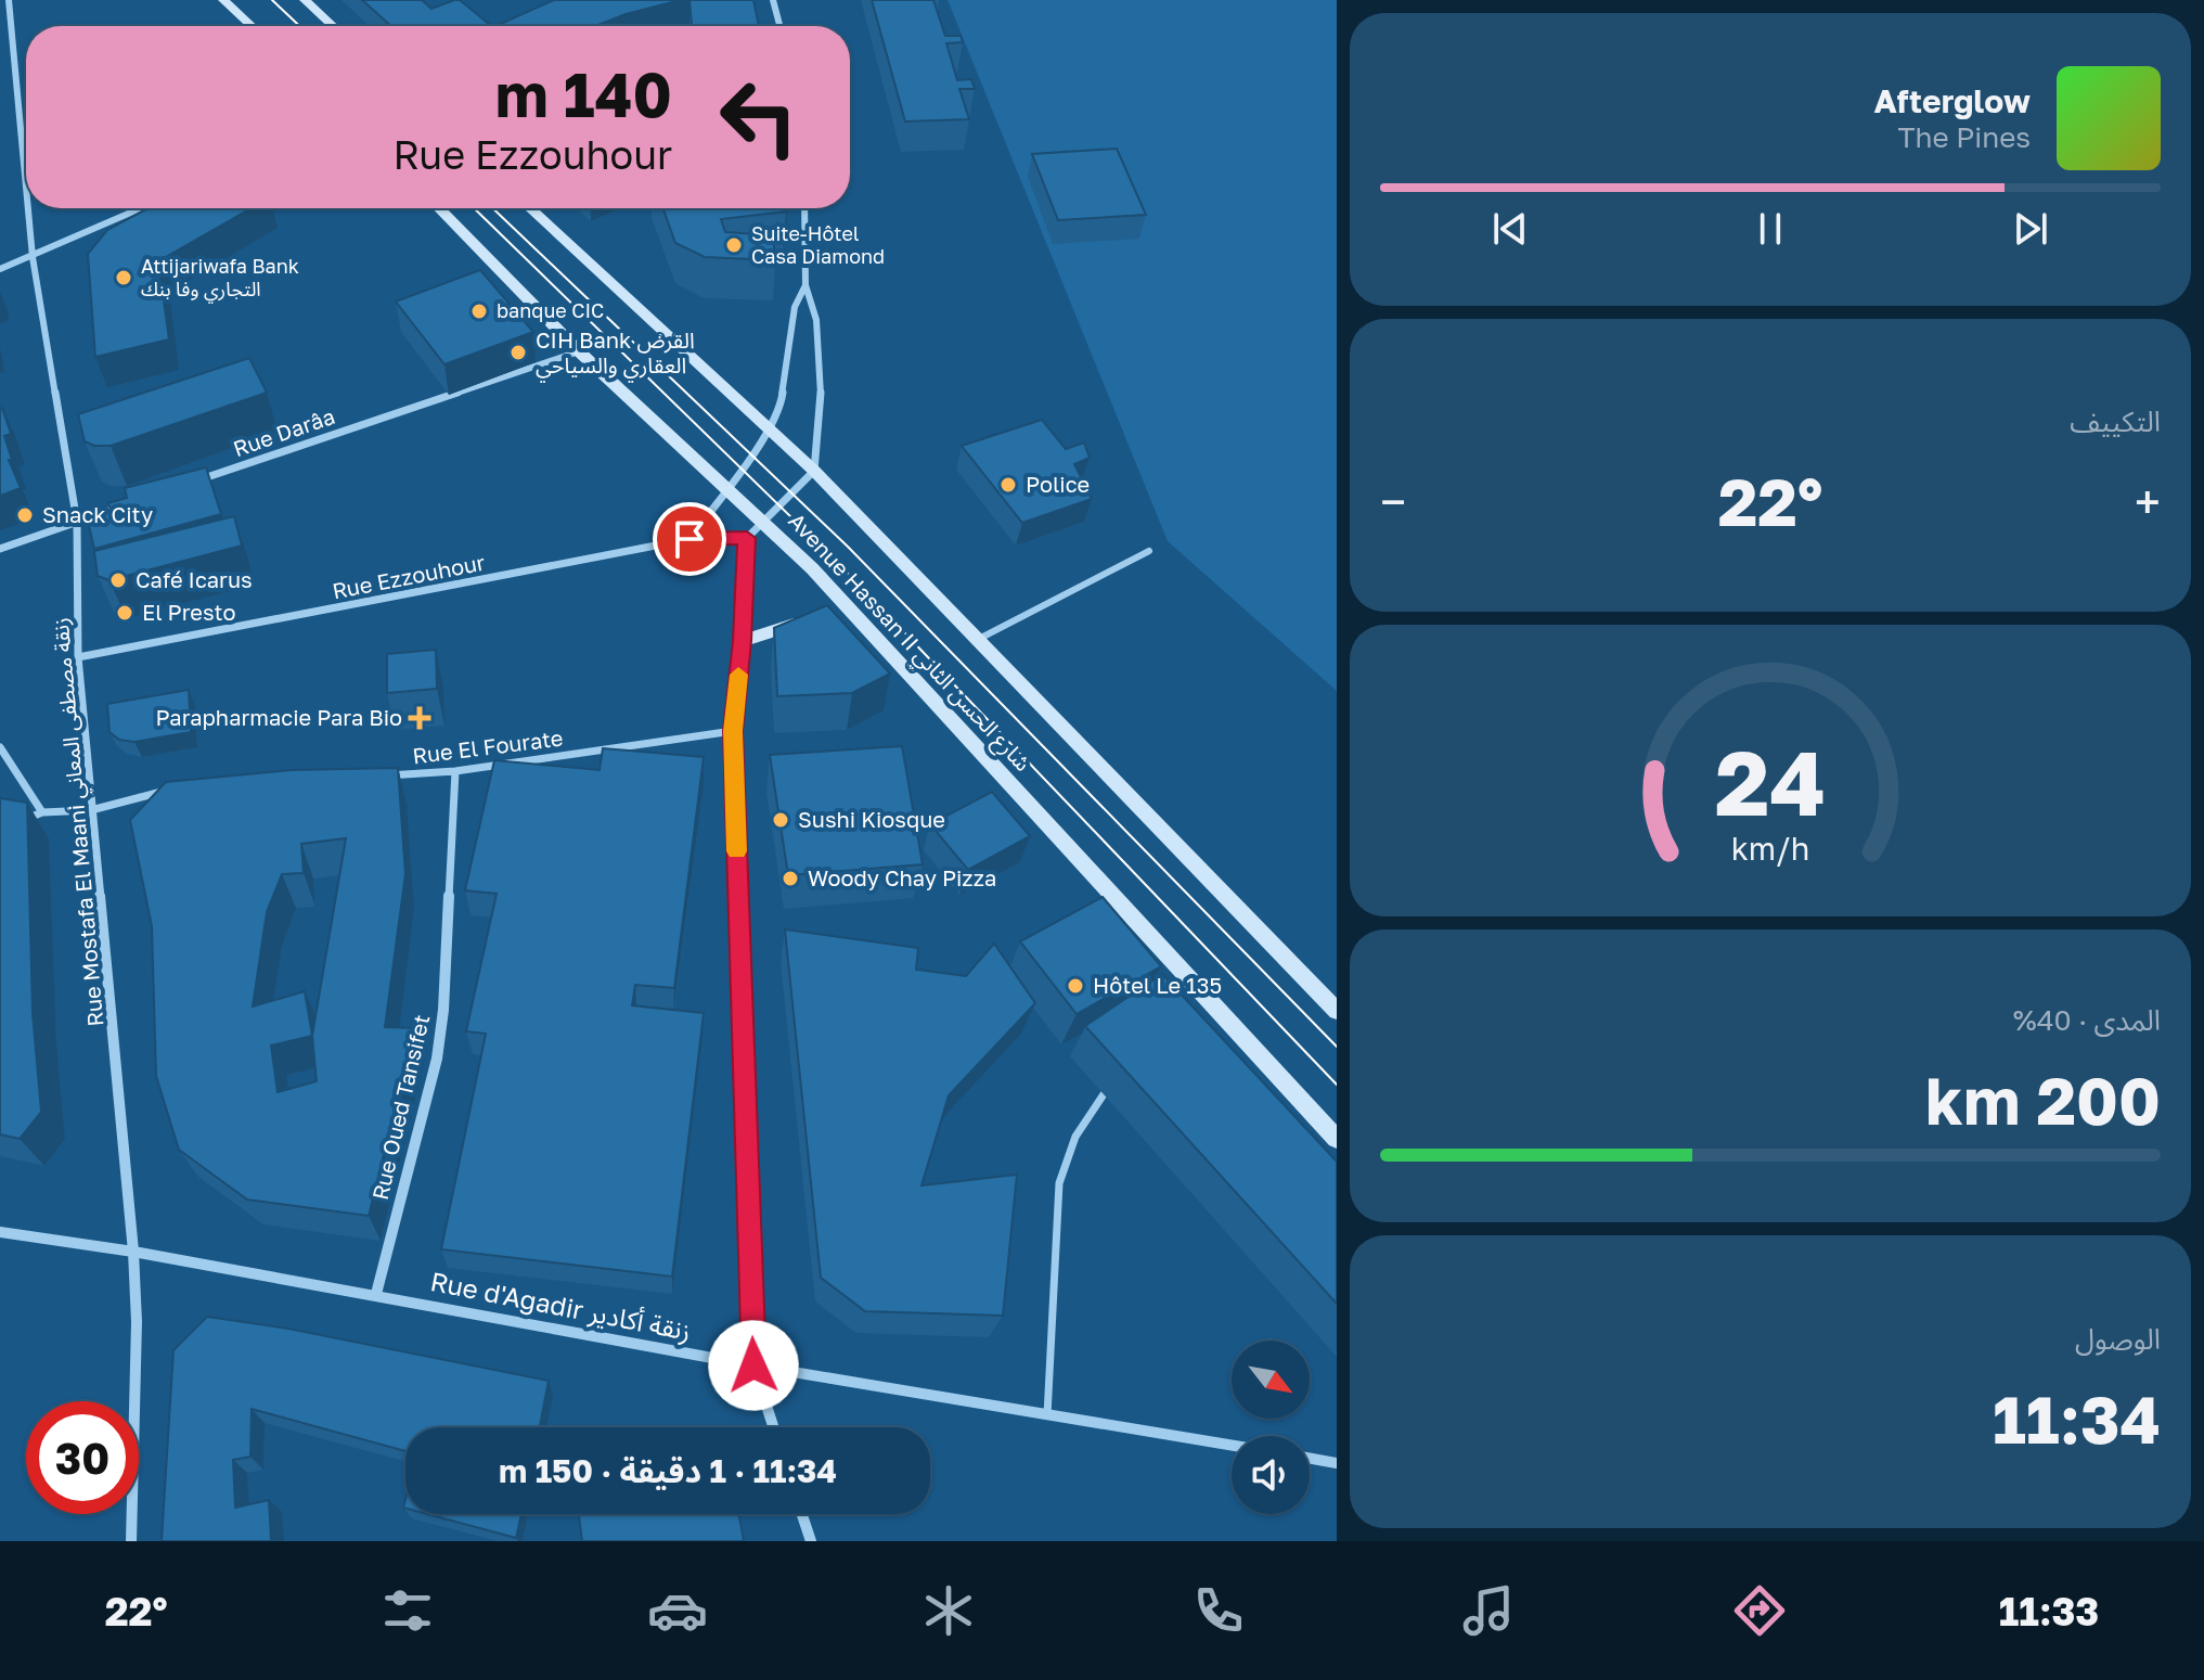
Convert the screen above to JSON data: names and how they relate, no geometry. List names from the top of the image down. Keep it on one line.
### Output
{"streets":{"main road":["Avenue Hassan II شارع الحسن الثاني"],"street":["Rue Darâa","Rue Ezzouhour","Rue El Fourate","Rue Mostafa El Maani زنقة مصطفى المعاني","Rue Oued Tansifet","Rue d'Agadir زنقة أكادير"]},"crossings":[["Rue Darâa","Avenue Hassan II شارع الحسن الثاني"],["Rue Ezzouhour","Rue Mostafa El Maani زنقة مصطفى المعاني"],["Rue El Fourate","Rue Oued Tansifet"],["Rue Mostafa El Maani زنقة مصطفى المعاني","Rue d'Agadir زنقة أكادير"],["Rue Oued Tansifet","Rue d'Agadir زنقة أكادير"]],"places":{"other":["Suite-Hôtel Casa Diamond","Attijariwafa Bank التجاري وفا بنك","banque CIC","CIH Bank القرض العقاري والسياحي","Police","Snack City","Café Icarus","El Presto","Sushi Kiosque","Woody Chay Pizza","Hôtel Le 135"],"health":["Parapharmacie Para Bio"]},"north":"bottom right","page":{"turn":["140 m","Rue Ezzouhour"],"song":["Afterglow","The Pines"],"tile":["التكييف",["المدى · 40%","200 km"],["الوصول","11:34"]],"heat":["−","22°","+"],"limit":"30","trip":"11:34 · 1 دقيقة · 150 m","tabs":["11:33","22°"],"gauge":["24","km/h"]}}
